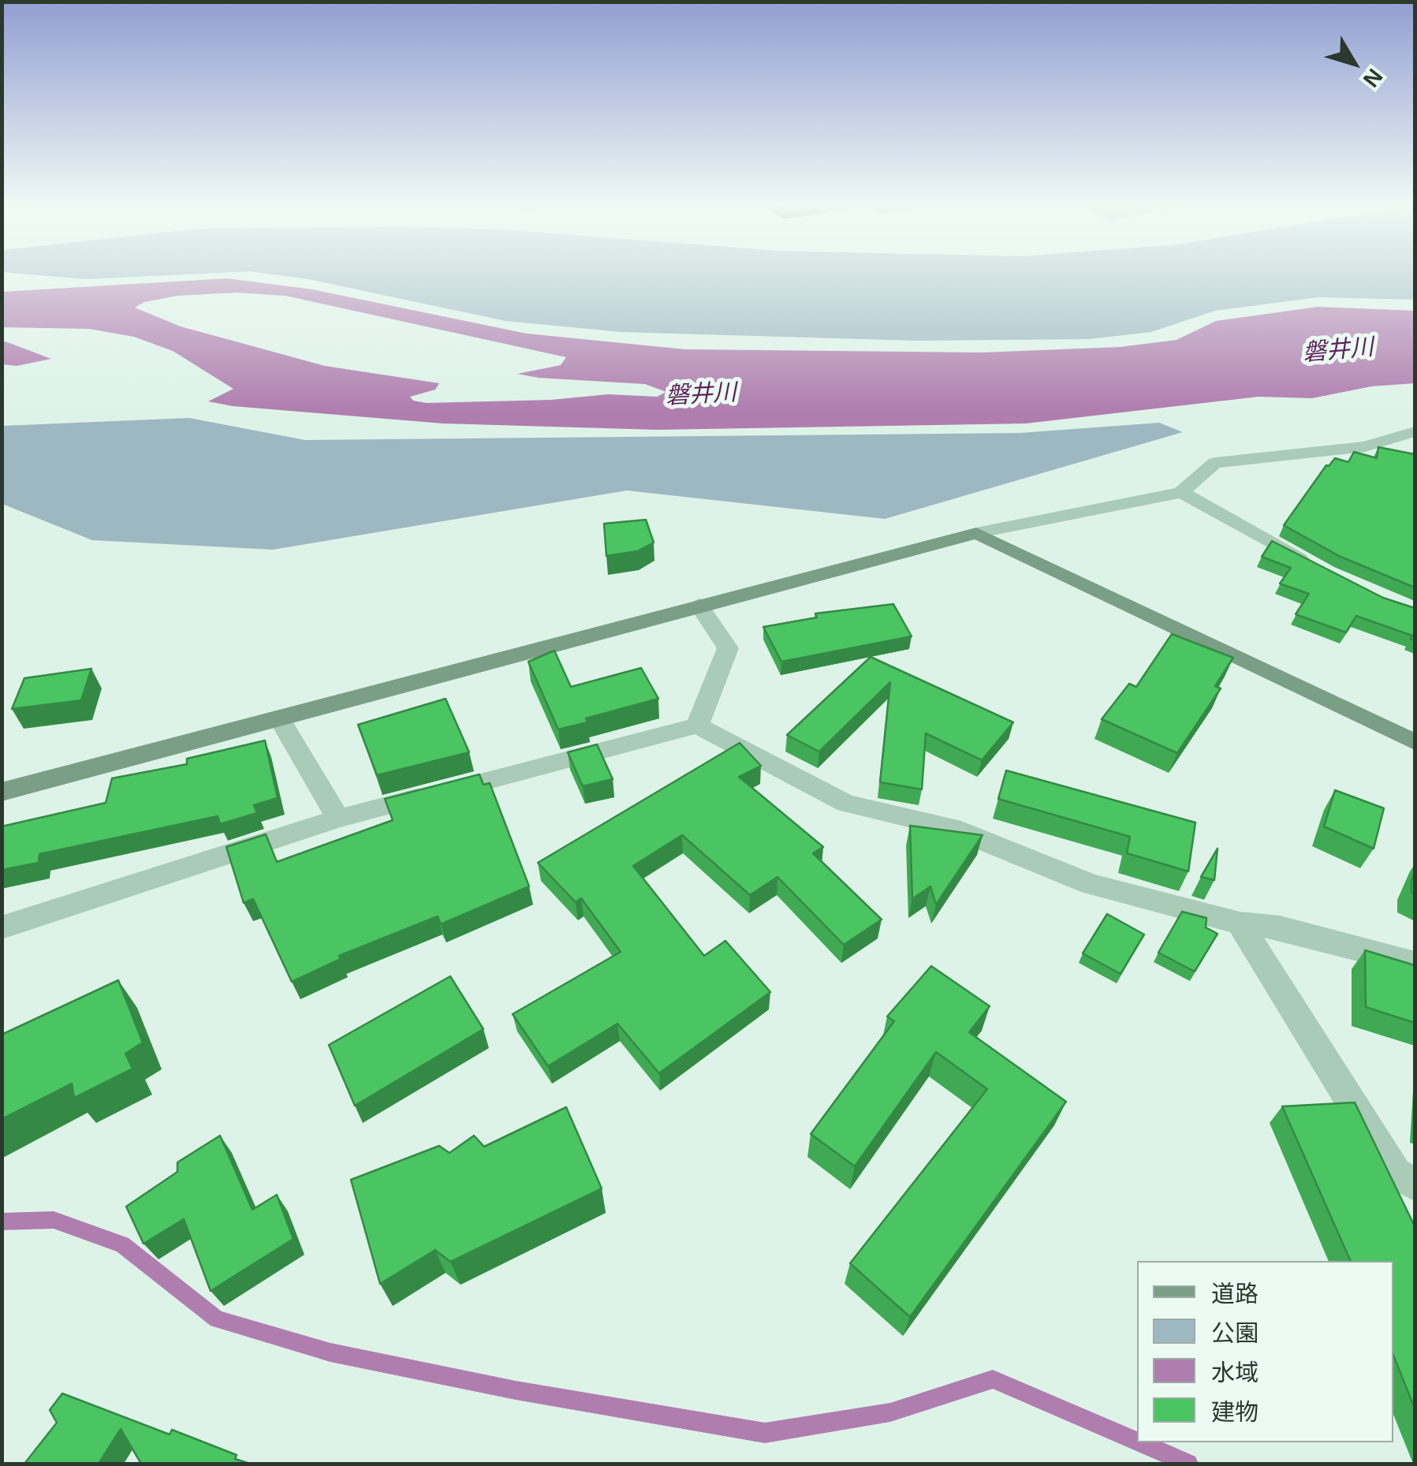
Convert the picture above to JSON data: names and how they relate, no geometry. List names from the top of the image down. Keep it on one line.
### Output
{"water":["磐井川"],"legend":["道路","公園","水域","建物"],"north":"bottom right"}
